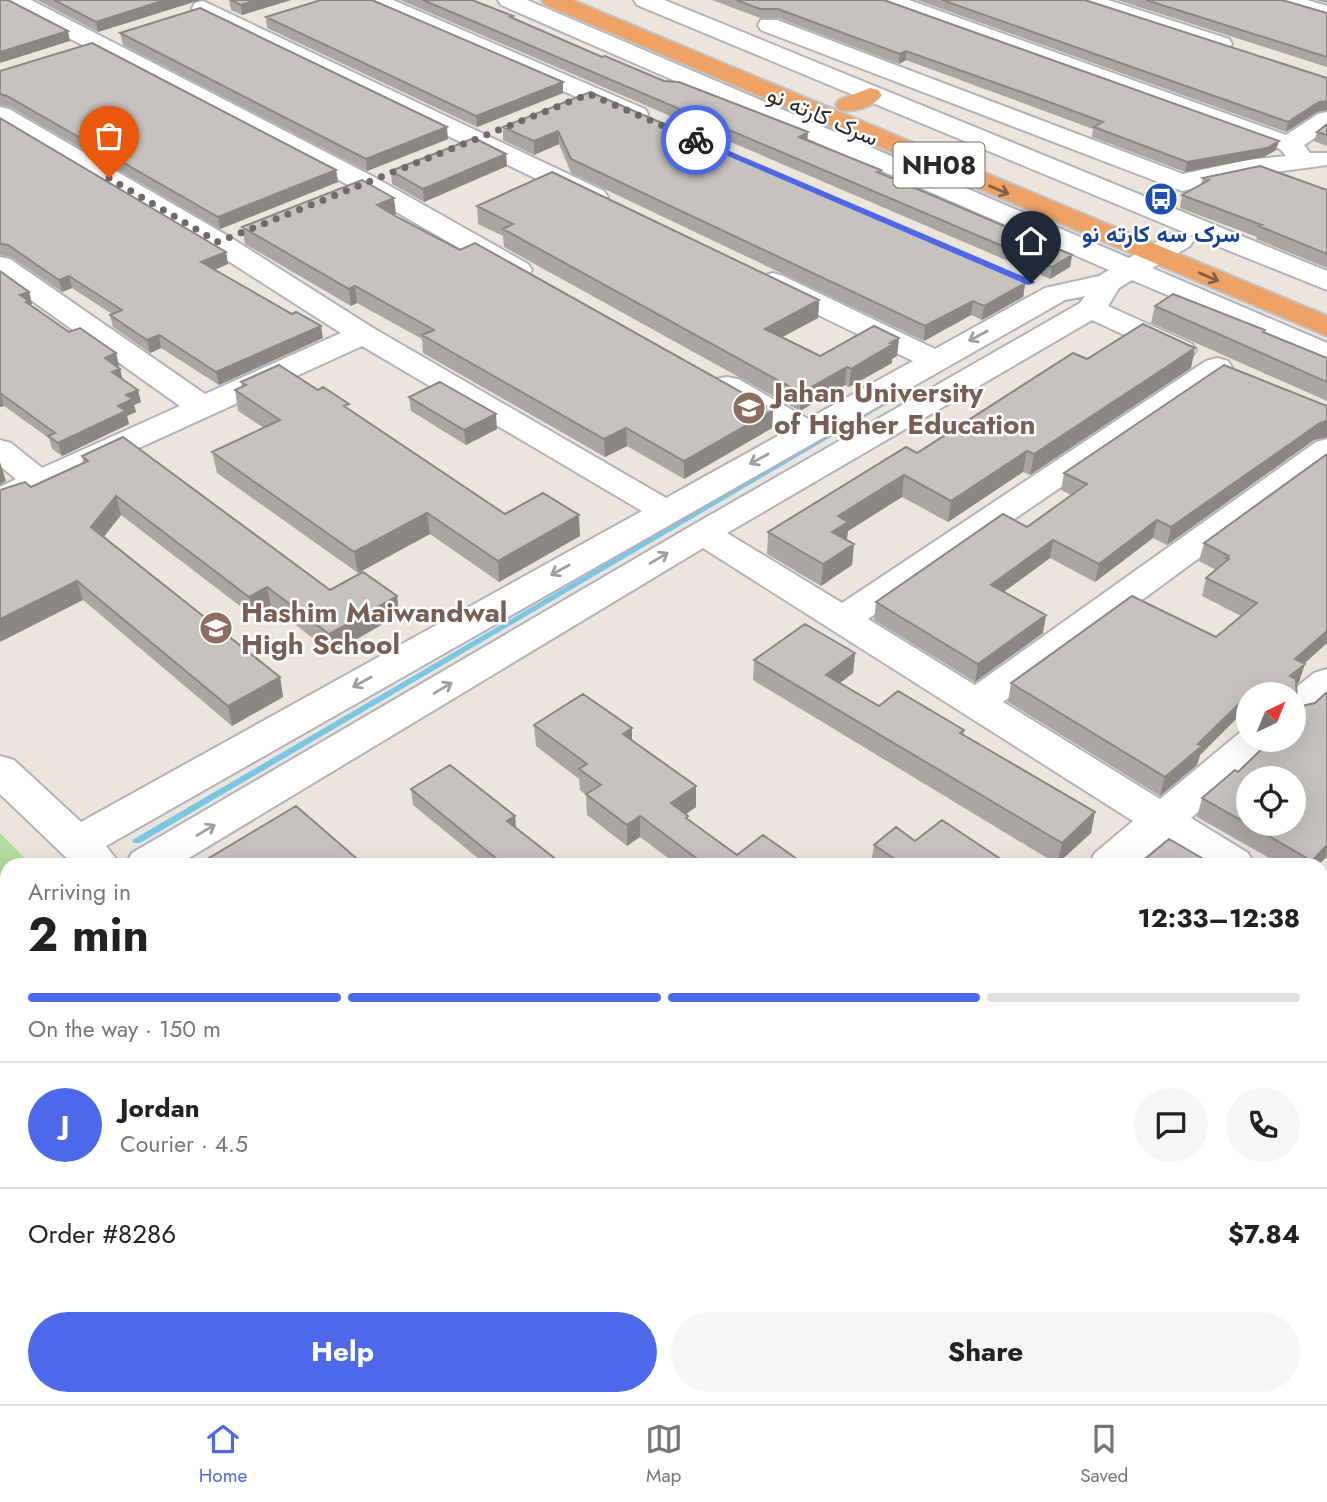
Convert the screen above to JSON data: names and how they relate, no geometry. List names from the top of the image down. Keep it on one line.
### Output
{"streets":{"highway":["سرک کارته نو","NH08"]},"places":{"bus stop":["سرک سه کارته نو"],"school or university":["Jahan University of Higher Education","Hashim Maiwandwal High School"]},"north":"top right","page":{"heading":["2 min","Arriving in","12:33–12:38"],"panel":["Jordan","Courier · 4.5","Order #8286","$7.84"],"bar":"On the way · 150 m","round":"J","buttons":["Help","Share"],"tabs":["Home","Map","Saved"]}}
